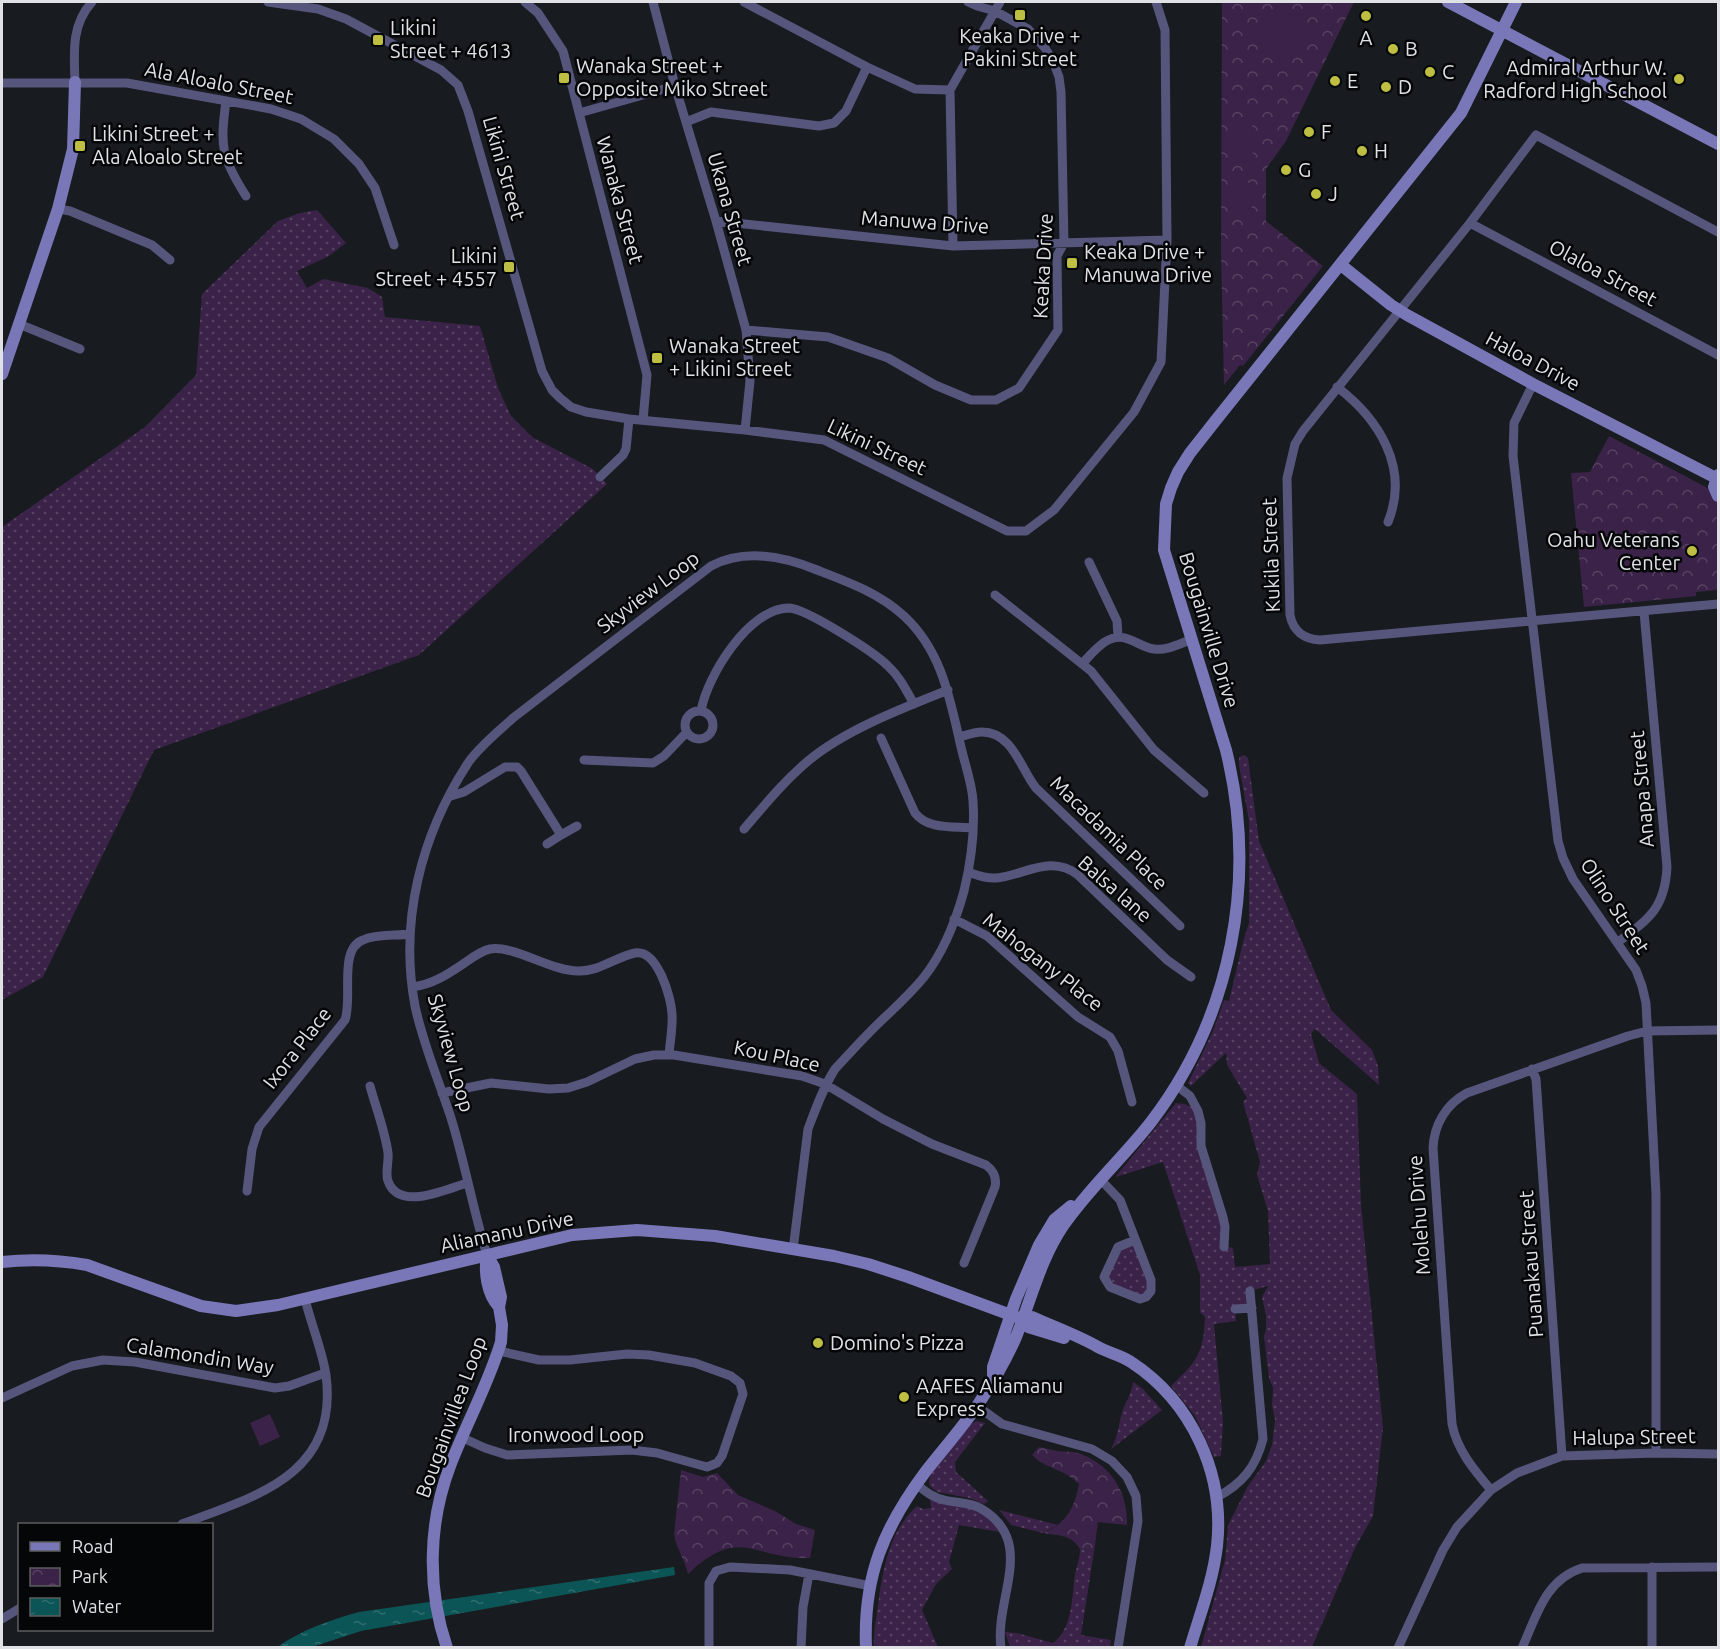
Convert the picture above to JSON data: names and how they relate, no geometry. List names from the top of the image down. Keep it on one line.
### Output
{"streets":{"street":["Ala Aloalo Street","Likini Street","Wanaka Street","Ukana Street","Manuwa Drive","Keaka Drive","Olaloa Street","Haloa Drive","Kukila Street","Skyview Loop","Bougainville Drive","Anapa Street","Macadamia Place","Balsa lane","Olino Street","Mahogany Place","Ixora Place","Kou Place","Molehu Drive","Aliamanu Drive","Puanakau Street","Calamondin Way","Bougainvillea Loop","Ironwood Loop","Halupa Street"]},"crossings":[["Likini Street","Wanaka Street"],["Likini Street","Ukana Street"],["Likini Street","Manuwa Drive"],["Ukana Street","Manuwa Drive"],["Ukana Street","Keaka Drive"],["Manuwa Drive","Keaka Drive"],["Olaloa Street","Kukila Street"],["Haloa Drive","Kukila Street"],["Haloa Drive","Bougainville Drive"],["Haloa Drive","Olino Street"],["Kukila Street","Anapa Street"],["Kukila Street","Olino Street"],["Skyview Loop","Macadamia Place"],["Skyview Loop","Balsa lane"],["Skyview Loop","Mahogany Place"],["Skyview Loop","Ixora Place"],["Skyview Loop","Kou Place"],["Skyview Loop","Aliamanu Drive"],["Skyview Loop","Bougainvillea Loop"],["Bougainville Drive","Aliamanu Drive"],["Anapa Street","Olino Street"],["Olino Street","Molehu Drive"],["Olino Street","Halupa Street"],["Molehu Drive","Puanakau Street"],["Molehu Drive","Halupa Street"],["Aliamanu Drive","Bougainvillea Loop"],["Puanakau Street","Halupa Street"],["Bougainvillea Loop","Ironwood Loop"]],"places":{"transit":["Keaka Drive + Pakini Street","Likini Street + 4613","Wanaka Street + Opposite Miko Street","Likini Street + Ala Aloalo Street","Keaka Drive + Manuwa Drive","Likini Street + 4557","Wanaka Street + Likini Street"],"other":["A","B","C","Admiral Arthur W. Radford High School","E","D","F","H","G","J","Oahu Veterans Center","Domino's Pizza","AAFES Aliamanu Express"]},"legend":["Road","Park","Water"]}
